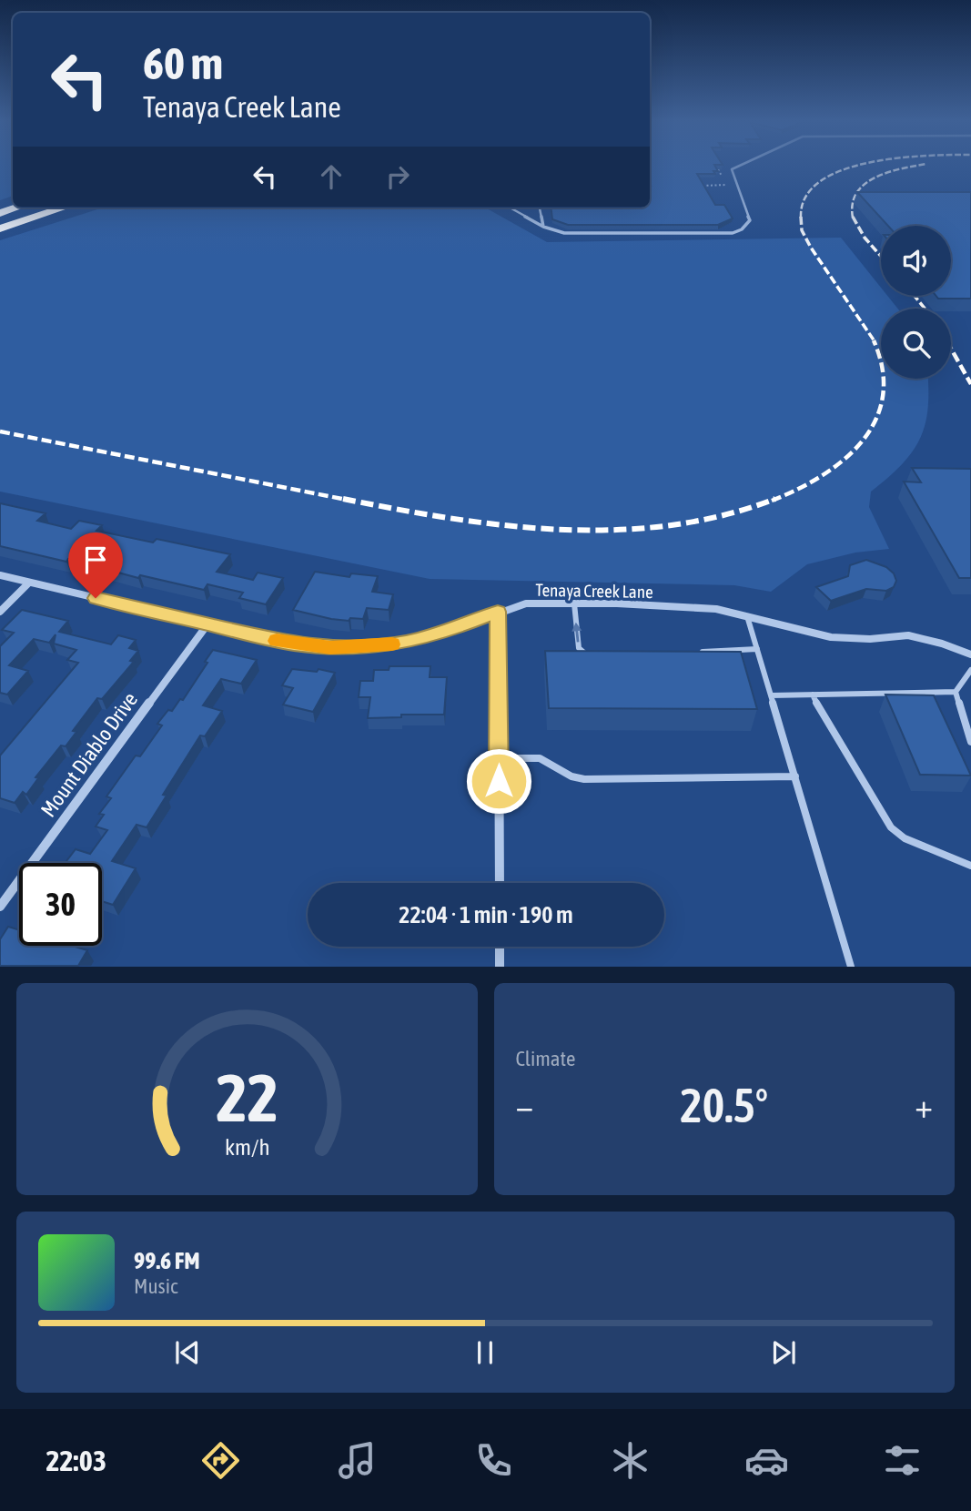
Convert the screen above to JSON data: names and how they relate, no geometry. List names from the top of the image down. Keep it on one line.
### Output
{"streets":{"street":["Tenaya Creek Lane","Mount Diablo Drive"]},"crossings":[["Tenaya Creek Lane","Mount Diablo Drive"]],"page":{"turn":["60 m","Tenaya Creek Lane"],"limit":"30","trip":"22:04 · 1 min · 190 m","tile":"Climate","heat":["−","20.5°","+"],"song":["99.6 FM","Music"],"tabs":"22:03","gauge":["22","km/h"]}}
